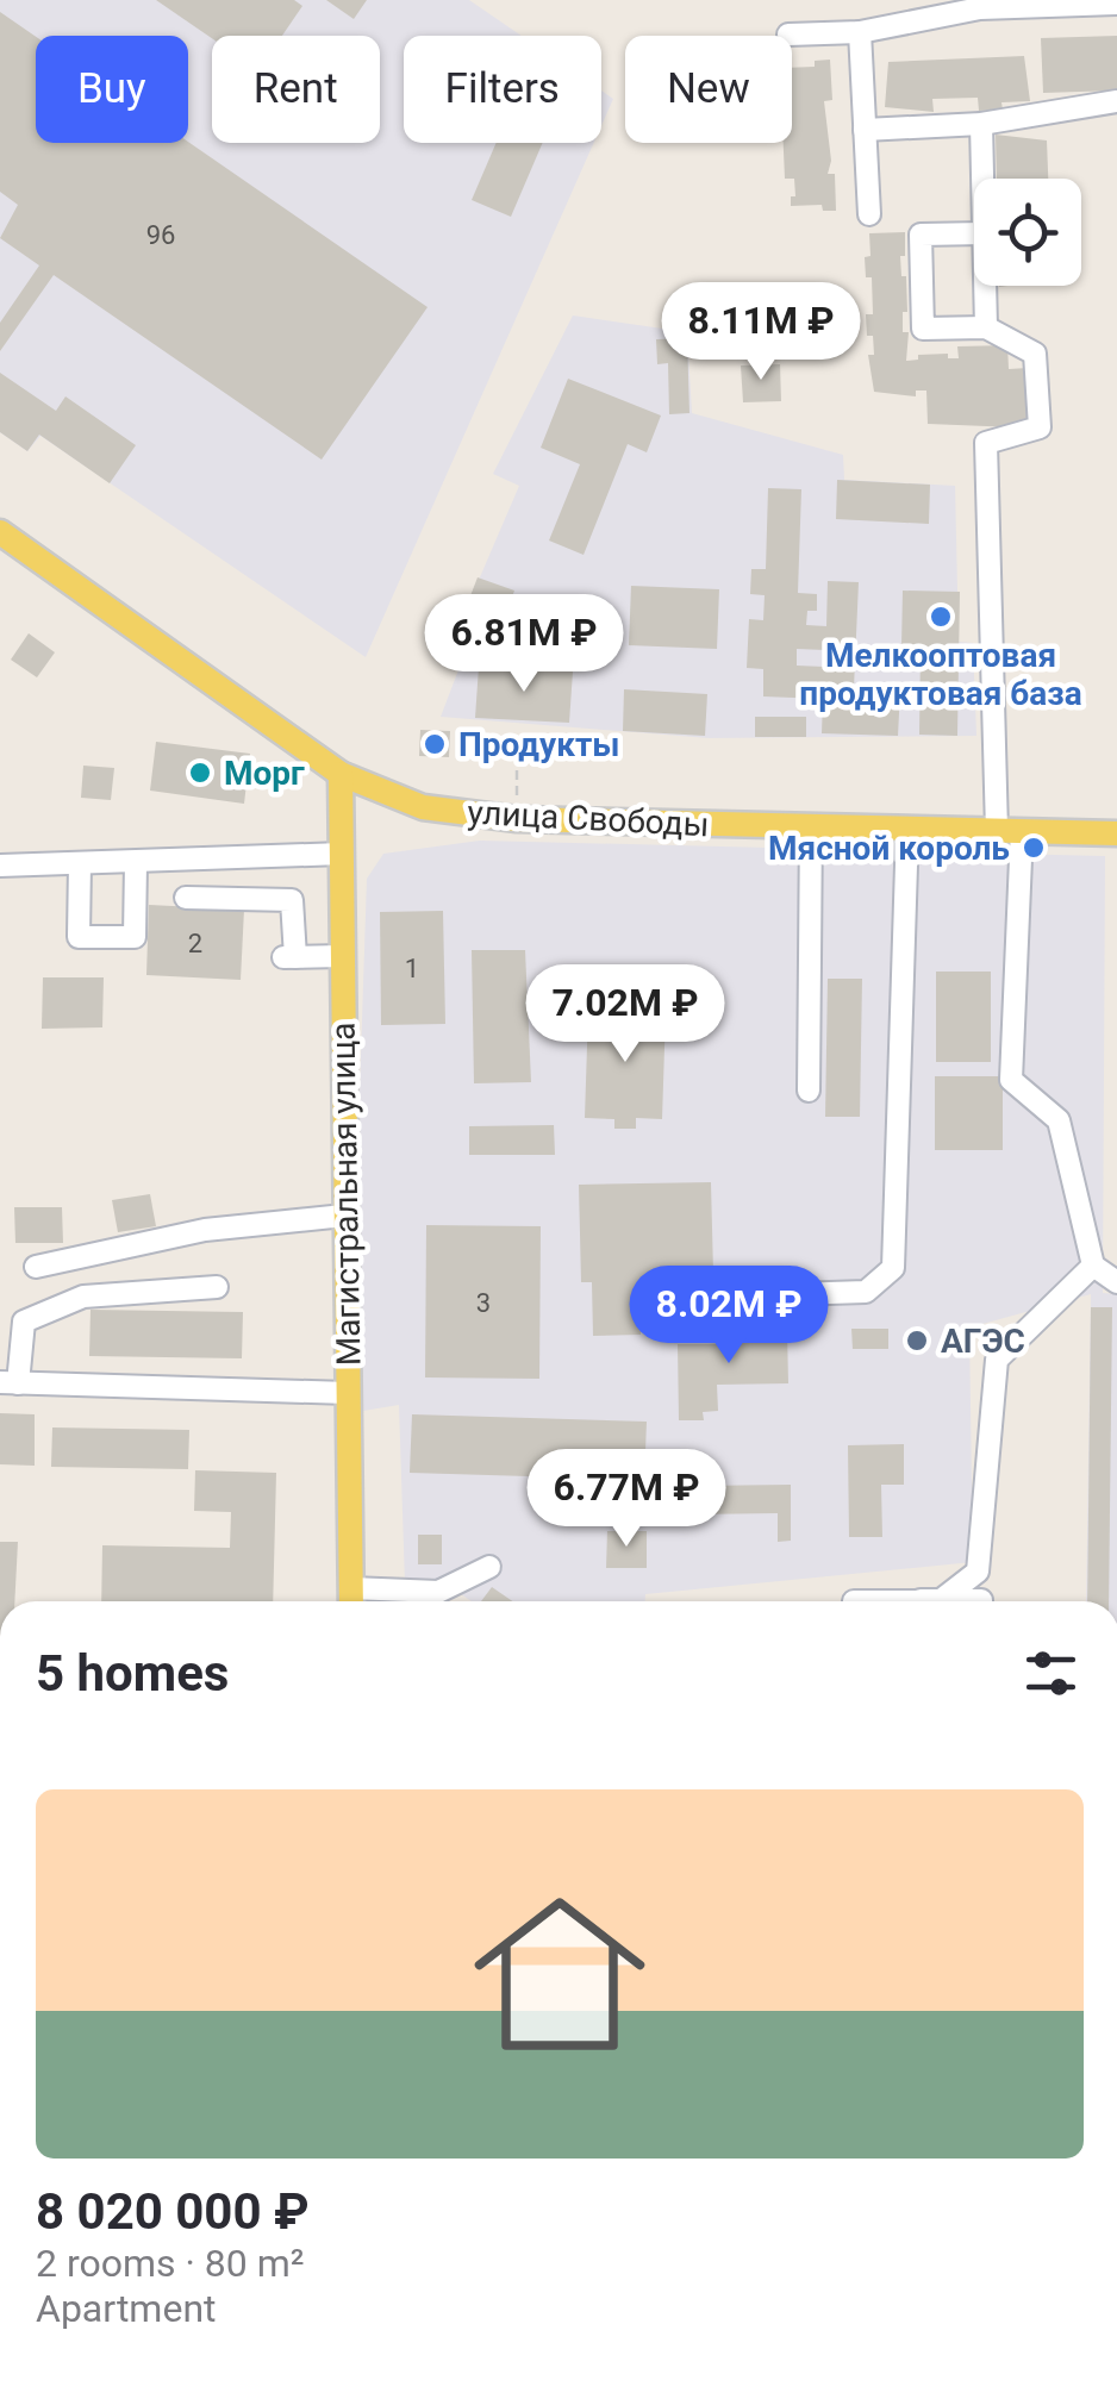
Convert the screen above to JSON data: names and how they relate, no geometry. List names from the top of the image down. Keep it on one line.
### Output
{"streets":{"main road":["улица Свободы","Магистральная улица"]},"crossings":[["улица Свободы","Магистральная улица"]],"places":["Мелкооптовая продуктовая база","Продукты","Морг","Мясной король","АГЭС"],"house_numbers":["96","2","1","3"],"page":{"chip":["Buy","Rent","Filters","New"],"price":["8.11M ₽","6.81M ₽","7.02M ₽","8.02M ₽","6.77M ₽"],"heading":"5 homes","list":[{"name":"8 020 000 ₽","note":"2 rooms · 80 m² · Apartment"}]}}
